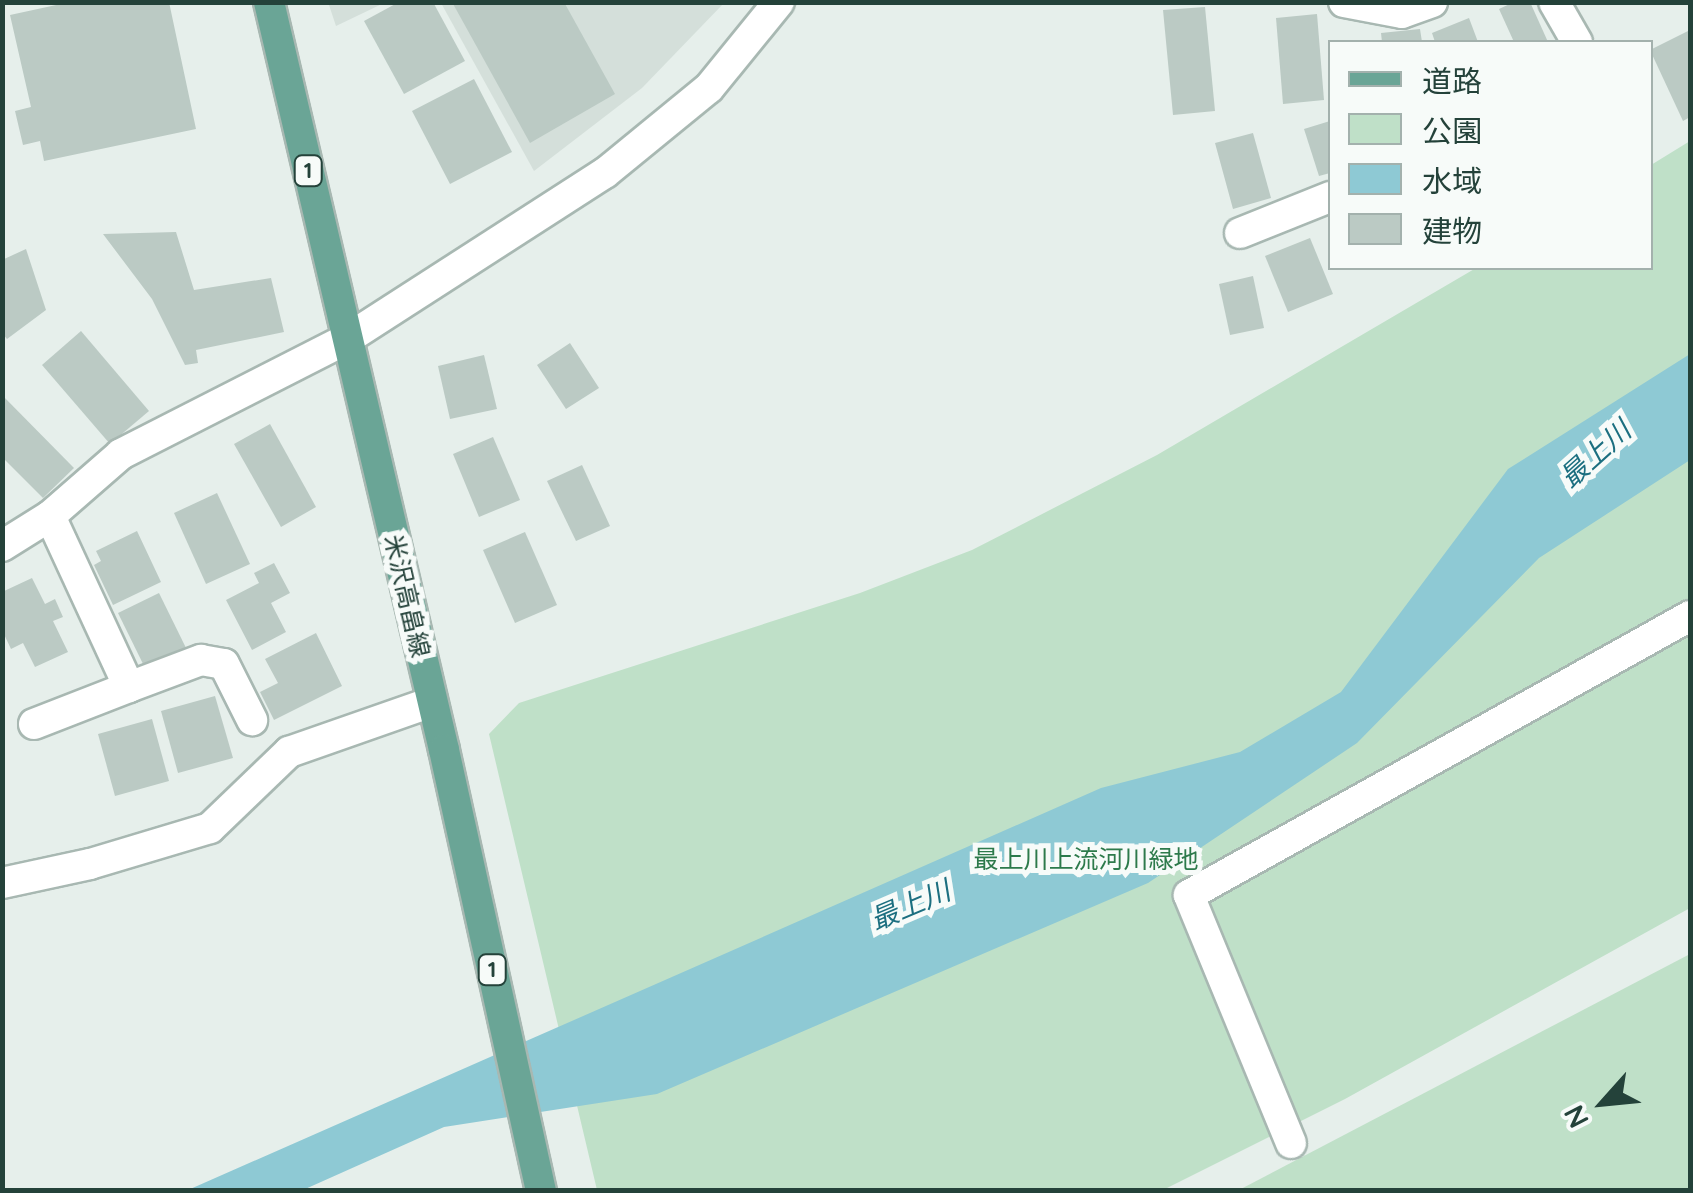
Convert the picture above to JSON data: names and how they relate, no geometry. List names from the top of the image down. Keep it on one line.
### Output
{"streets":{"main road":["1","米沢高畠線"]},"water":["最上川"],"parks":["最上川上流河川緑地"],"legend":["道路","公園","水域","建物"],"north":"bottom left"}
